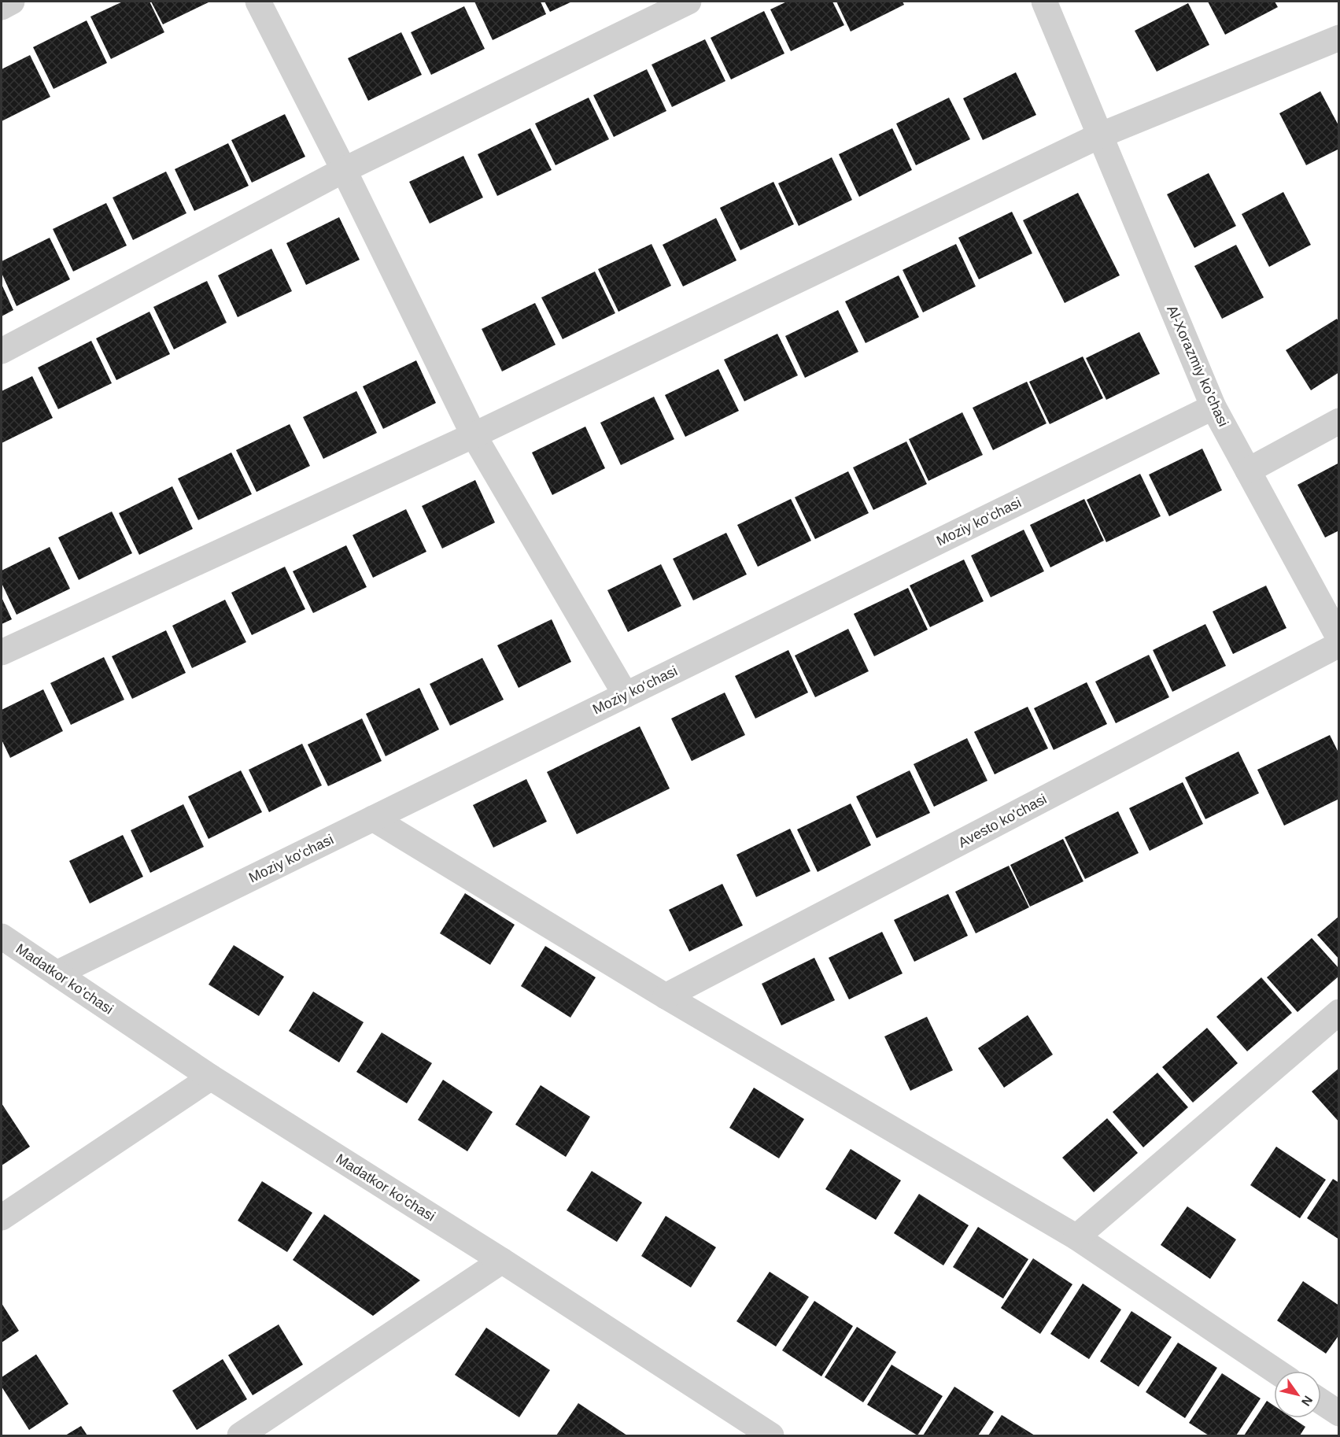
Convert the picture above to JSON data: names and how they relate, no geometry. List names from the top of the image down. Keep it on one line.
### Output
{"streets":{"street":["Al-Xorazmiy ko'chasi","Moziy ko‘chasi","Avesto ko'chasi","Madatkor ko'chasi"]},"crossings":[["Al-Xorazmiy ko'chasi","Moziy ko‘chasi"],["Moziy ko‘chasi","Madatkor ko'chasi"]],"north":"bottom right"}
